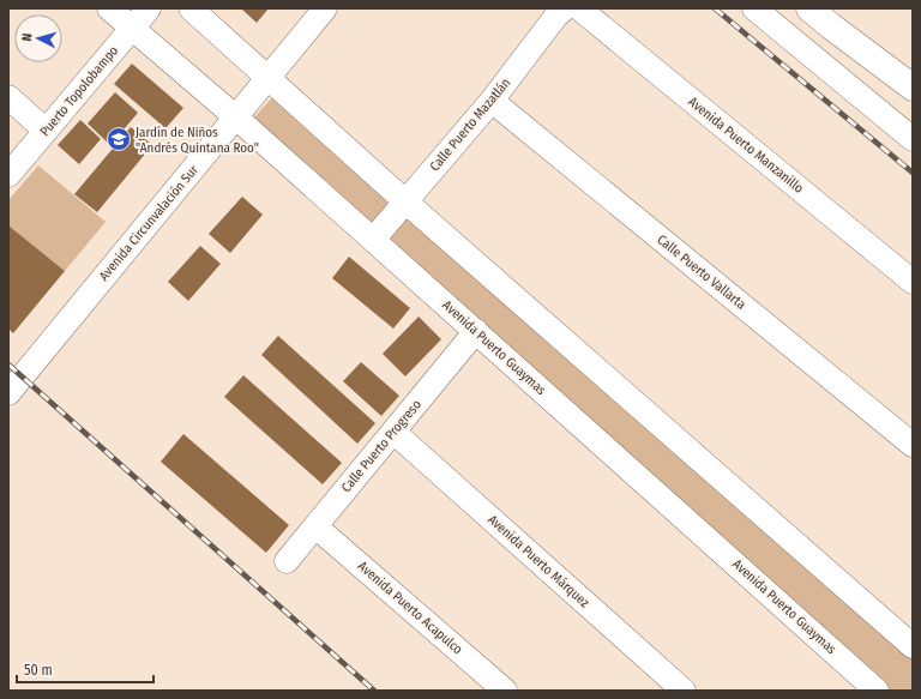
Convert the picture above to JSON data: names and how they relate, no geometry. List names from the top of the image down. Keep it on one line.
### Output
{"streets":{"street":["Puerto Topolobampo","Calle Puerto Mazatlán","Avenida Puerto Manzanillo","Avenida Circunvalación Sur","Calle Puerto Vallarta","Avenida Puerto Guaymas","Calle Puerto Progreso","Avenida Puerto Márquez","Avenida Puerto Acapulco"]},"crossings":[["Puerto Topolobampo","Avenida Puerto Guaymas"],["Calle Puerto Mazatlán","Calle Puerto Vallarta"],["Calle Puerto Mazatlán","Avenida Puerto Guaymas"],["Avenida Circunvalación Sur","Avenida Puerto Guaymas"],["Avenida Puerto Guaymas","Calle Puerto Progreso"],["Calle Puerto Progreso","Avenida Puerto Márquez"],["Calle Puerto Progreso","Avenida Puerto Acapulco"]],"places":{"school or university":["Jardín de Niños \"Andrés Quintana Roo\""]},"scale_bar":"50 m","north":"left"}
